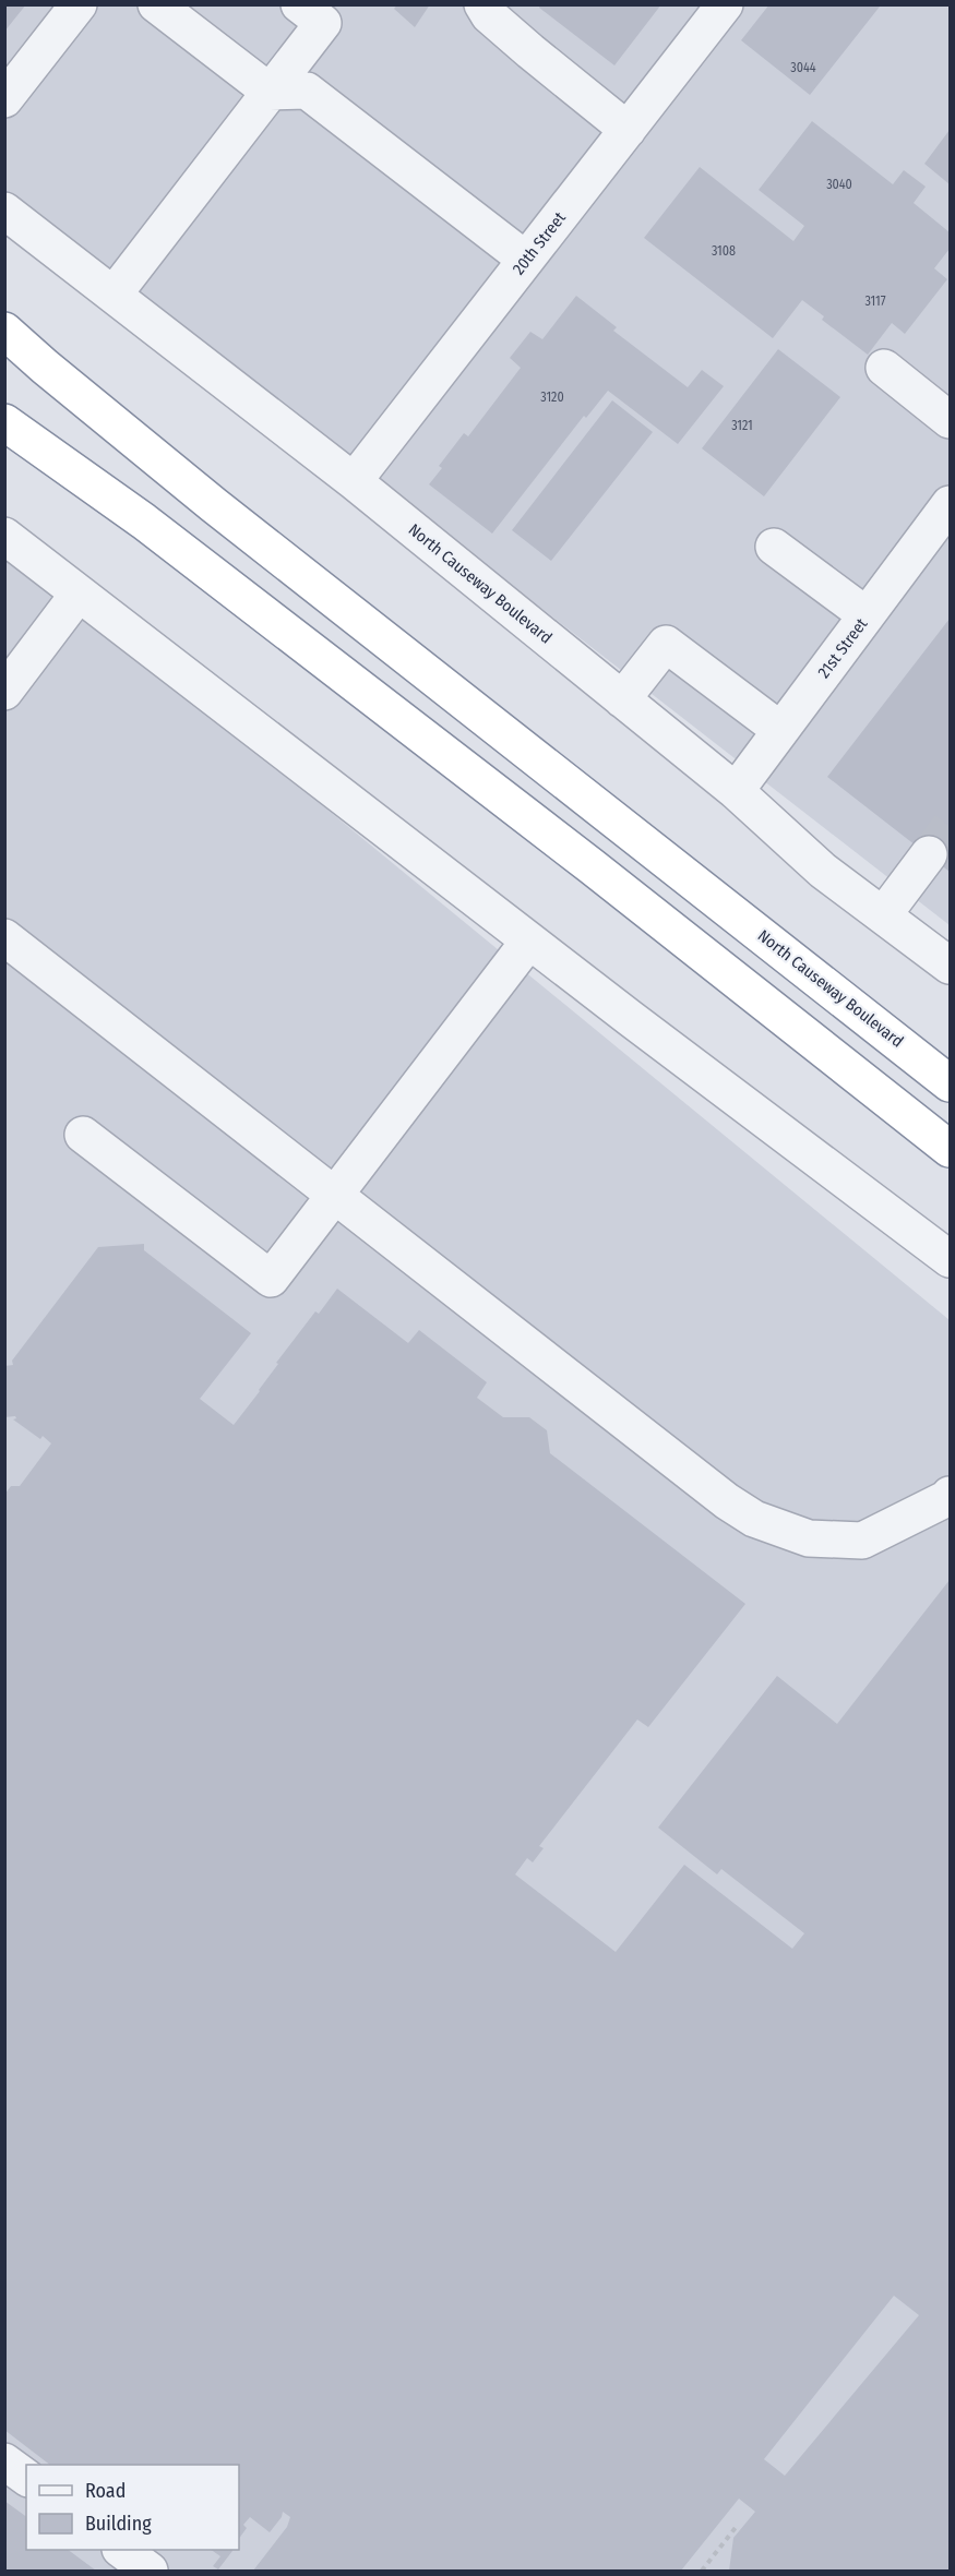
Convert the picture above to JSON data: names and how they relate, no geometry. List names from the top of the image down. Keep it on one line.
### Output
{"streets":{"highway":["North Causeway Boulevard"],"street":["20th Street","21st Street"]},"crossings":[["20th Street","North Causeway Boulevard"],["North Causeway Boulevard","21st Street"]],"house_numbers":["3044","3040","3108","3117","3120","3121"],"legend":["Road","Building"]}
